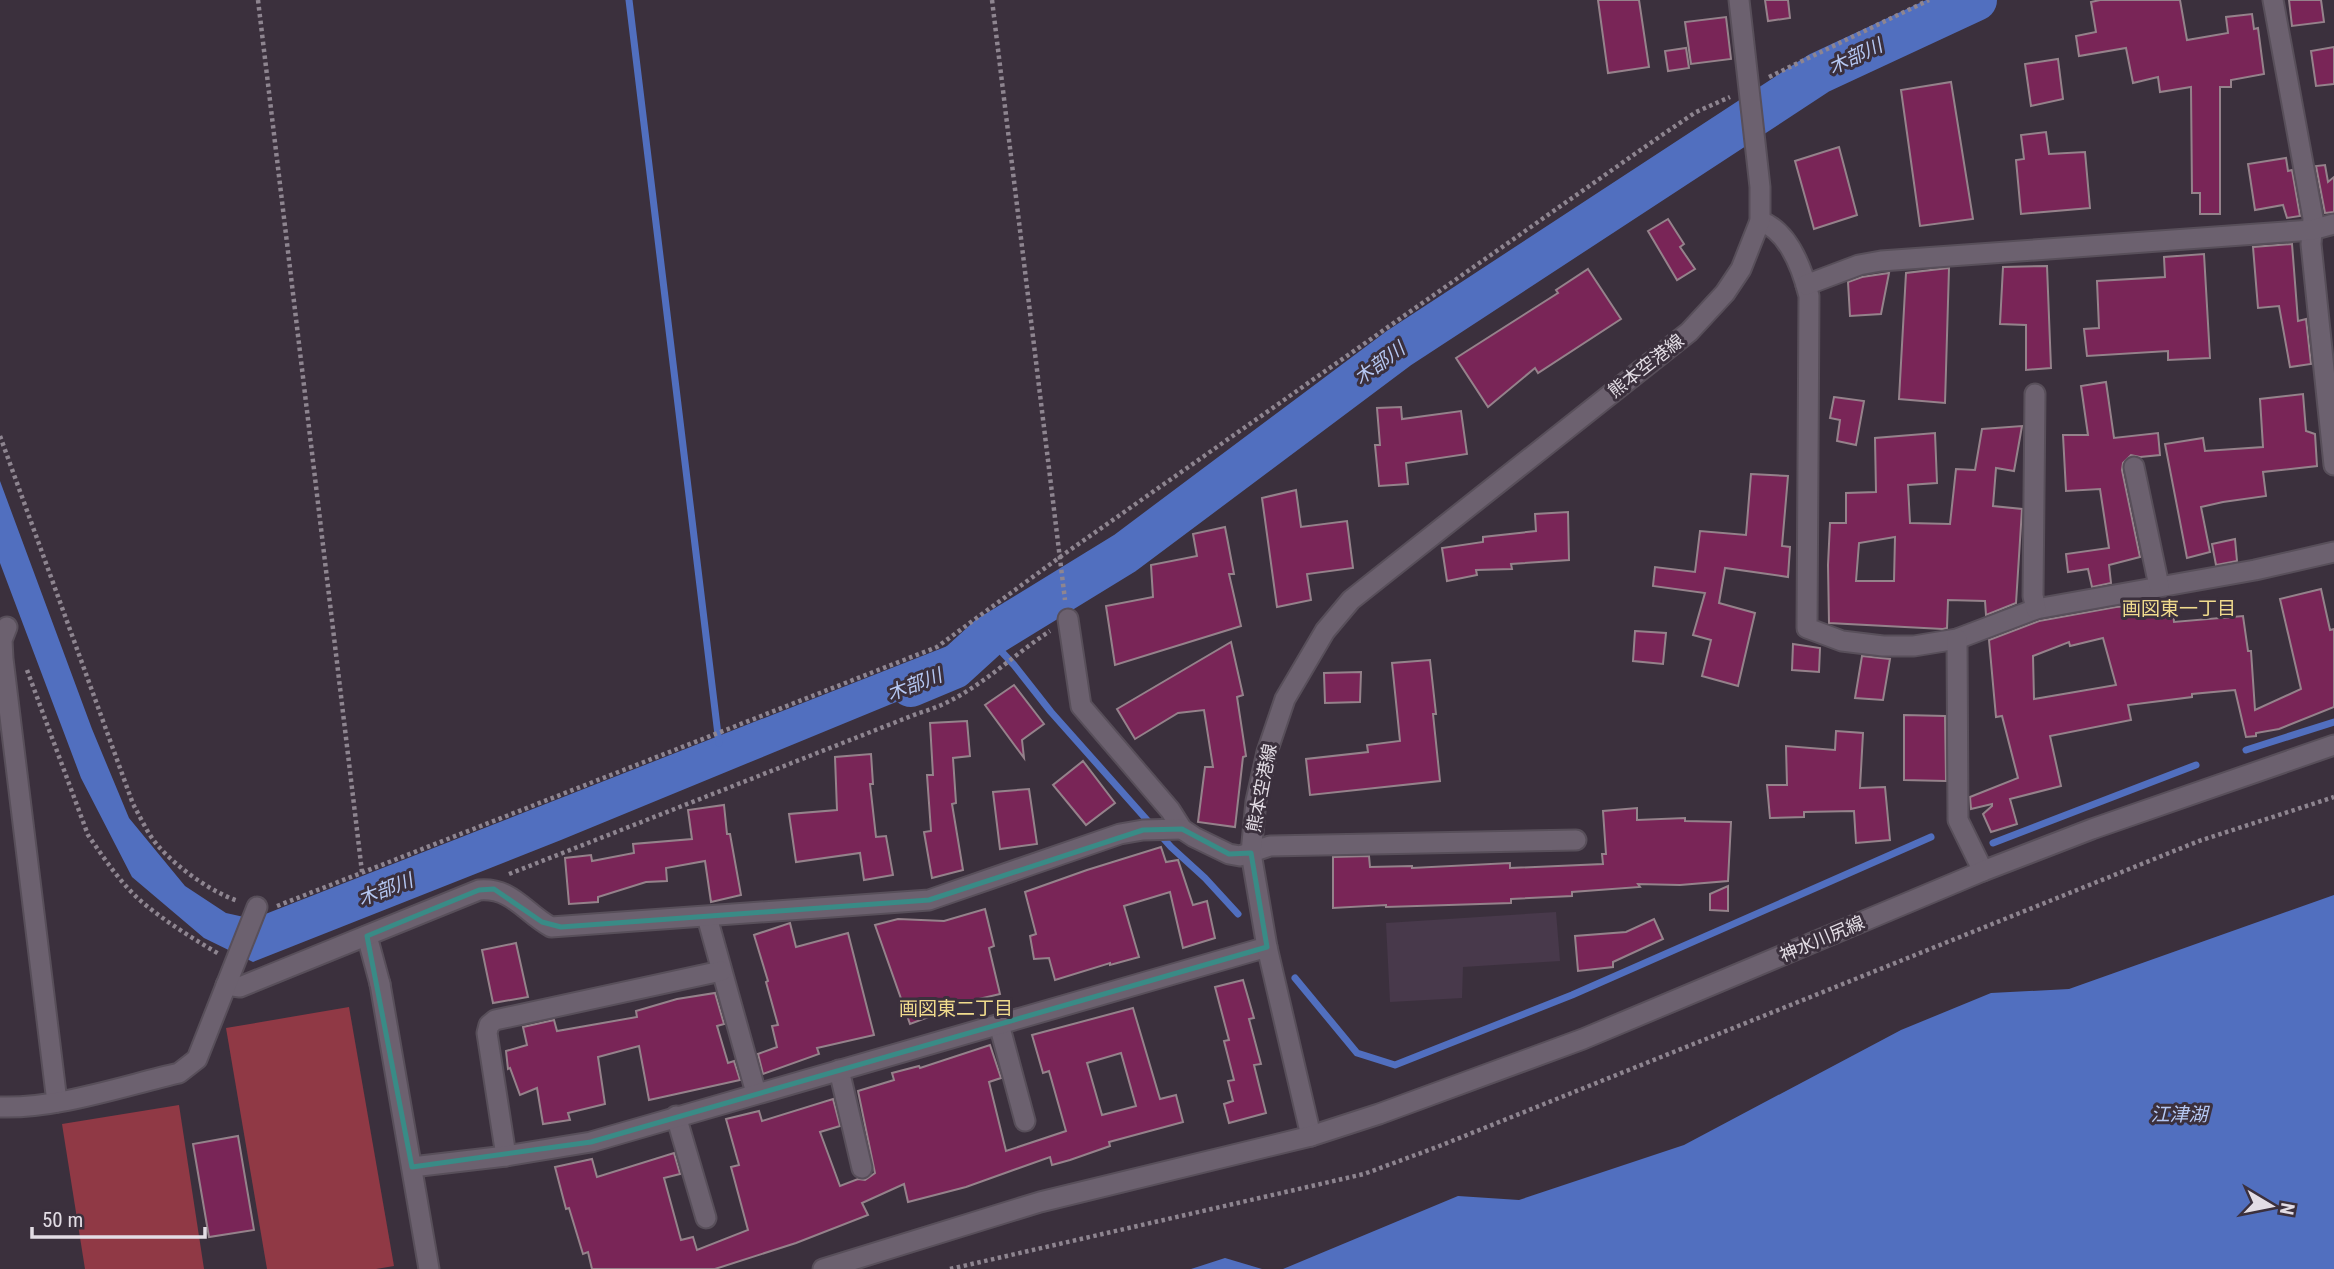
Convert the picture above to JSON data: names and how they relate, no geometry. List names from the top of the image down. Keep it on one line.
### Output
{"streets":{"street":["熊本空港線","神水川尻線"]},"crossings":[["熊本空港線","神水川尻線"]],"districts":["画図東一丁目","画図東二丁目"],"water":["木部川","江津湖"],"scale_bar":"50 m","north":"right"}
